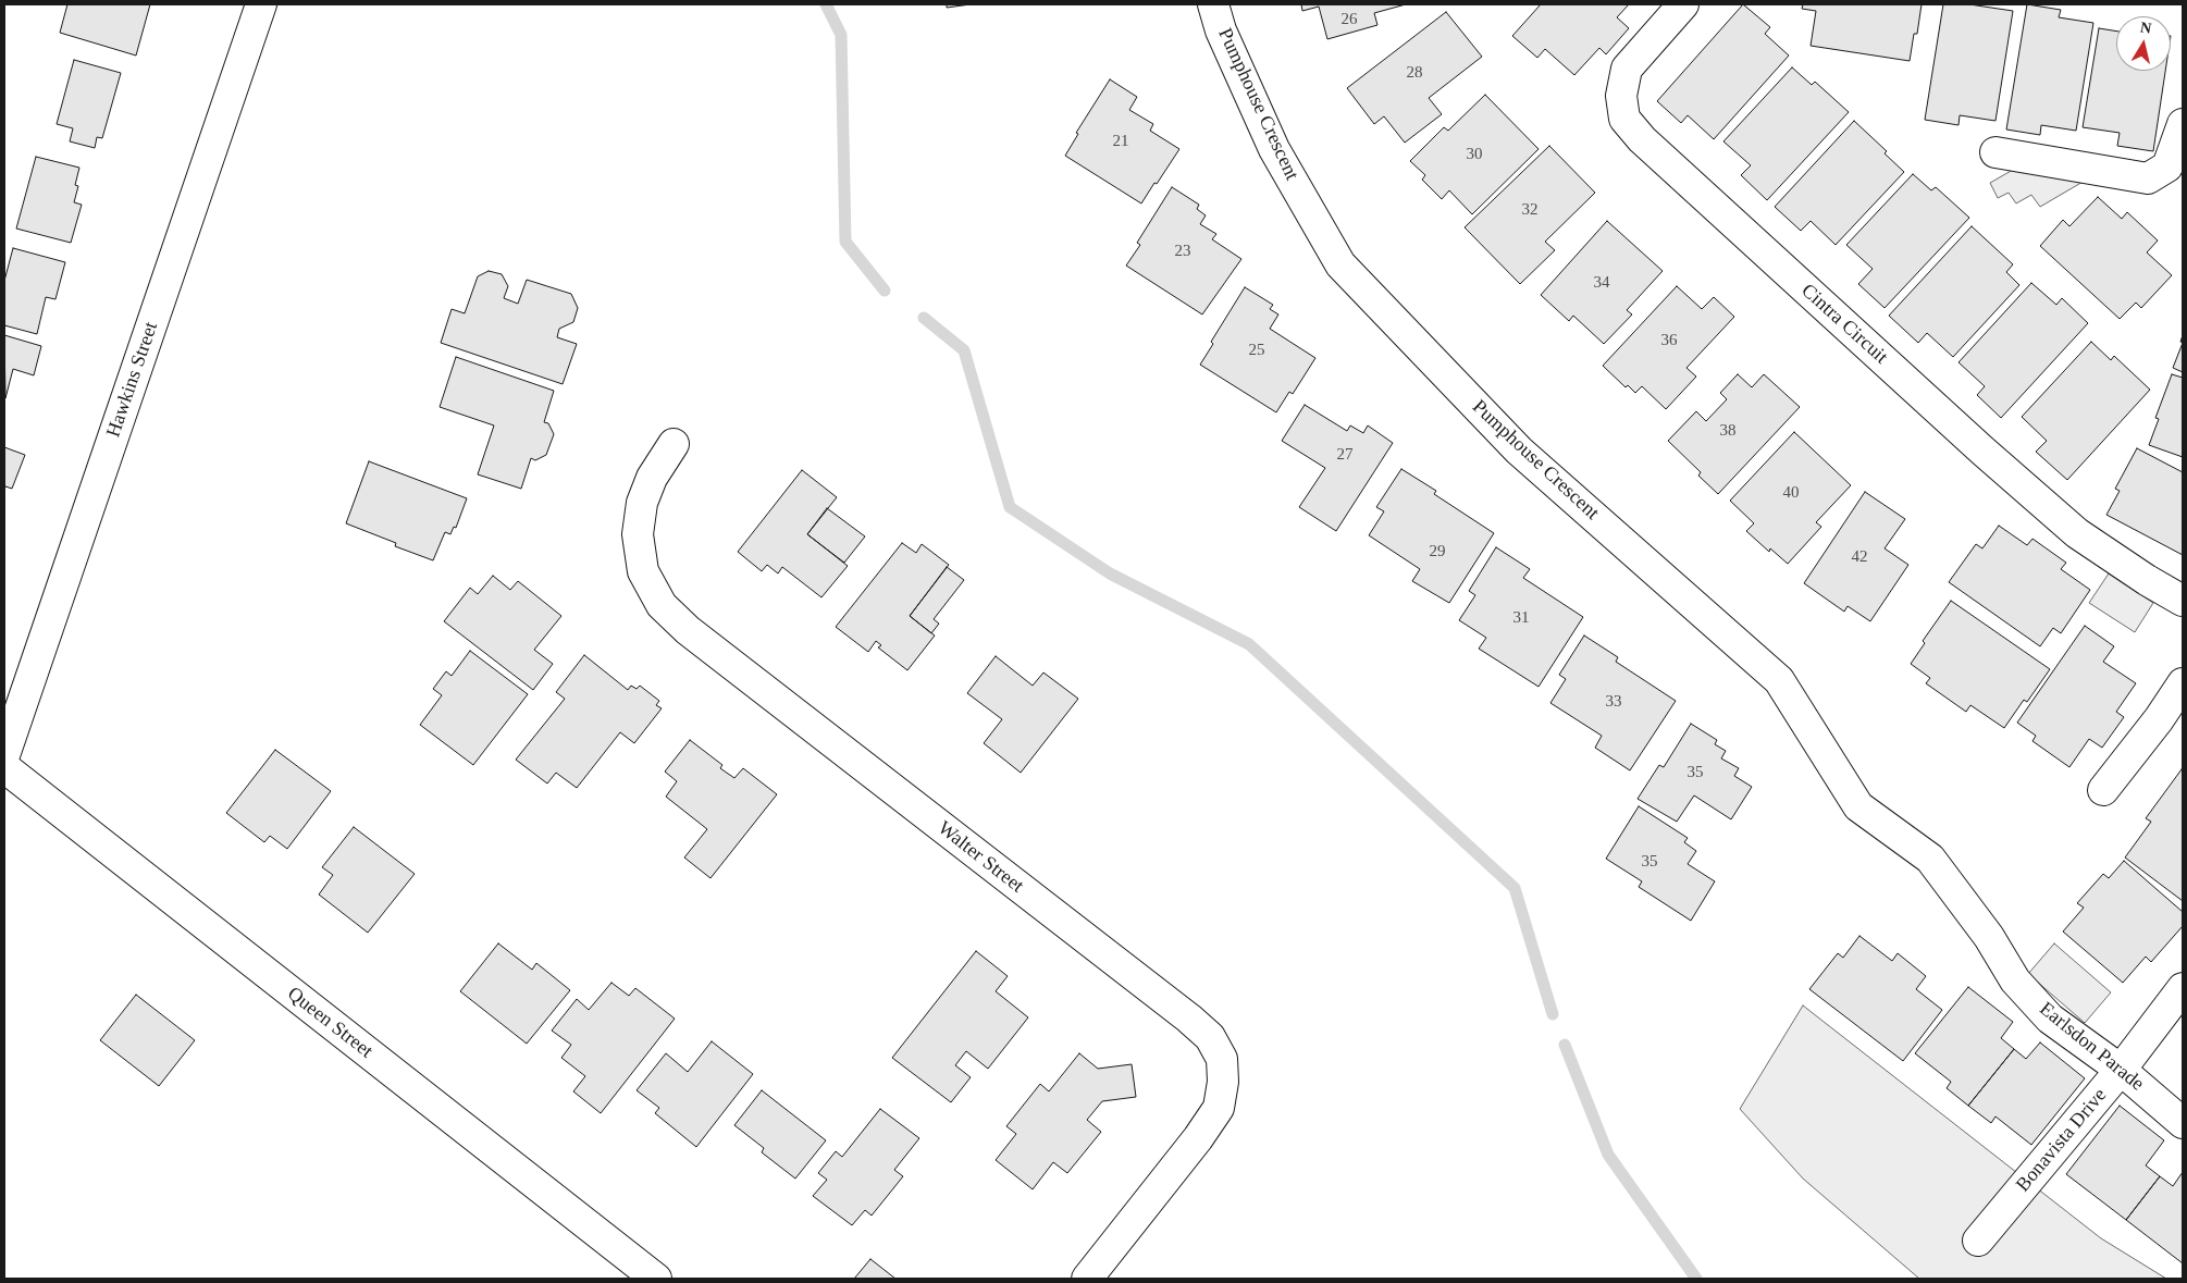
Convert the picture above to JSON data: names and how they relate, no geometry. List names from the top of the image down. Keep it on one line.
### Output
{"streets":{"street":["Pumphouse Crescent","Cintra Circuit","Hawkins Street","Walter Street","Queen Street","Earlsdon Parade","Bonavista Drive"]},"crossings":[["Pumphouse Crescent","Earlsdon Parade"],["Earlsdon Parade","Bonavista Drive"]],"house_numbers":["26","28","21","30","32","23","34","36","25","38","27","40","29","42","31","33","35","35"],"north":"top"}
